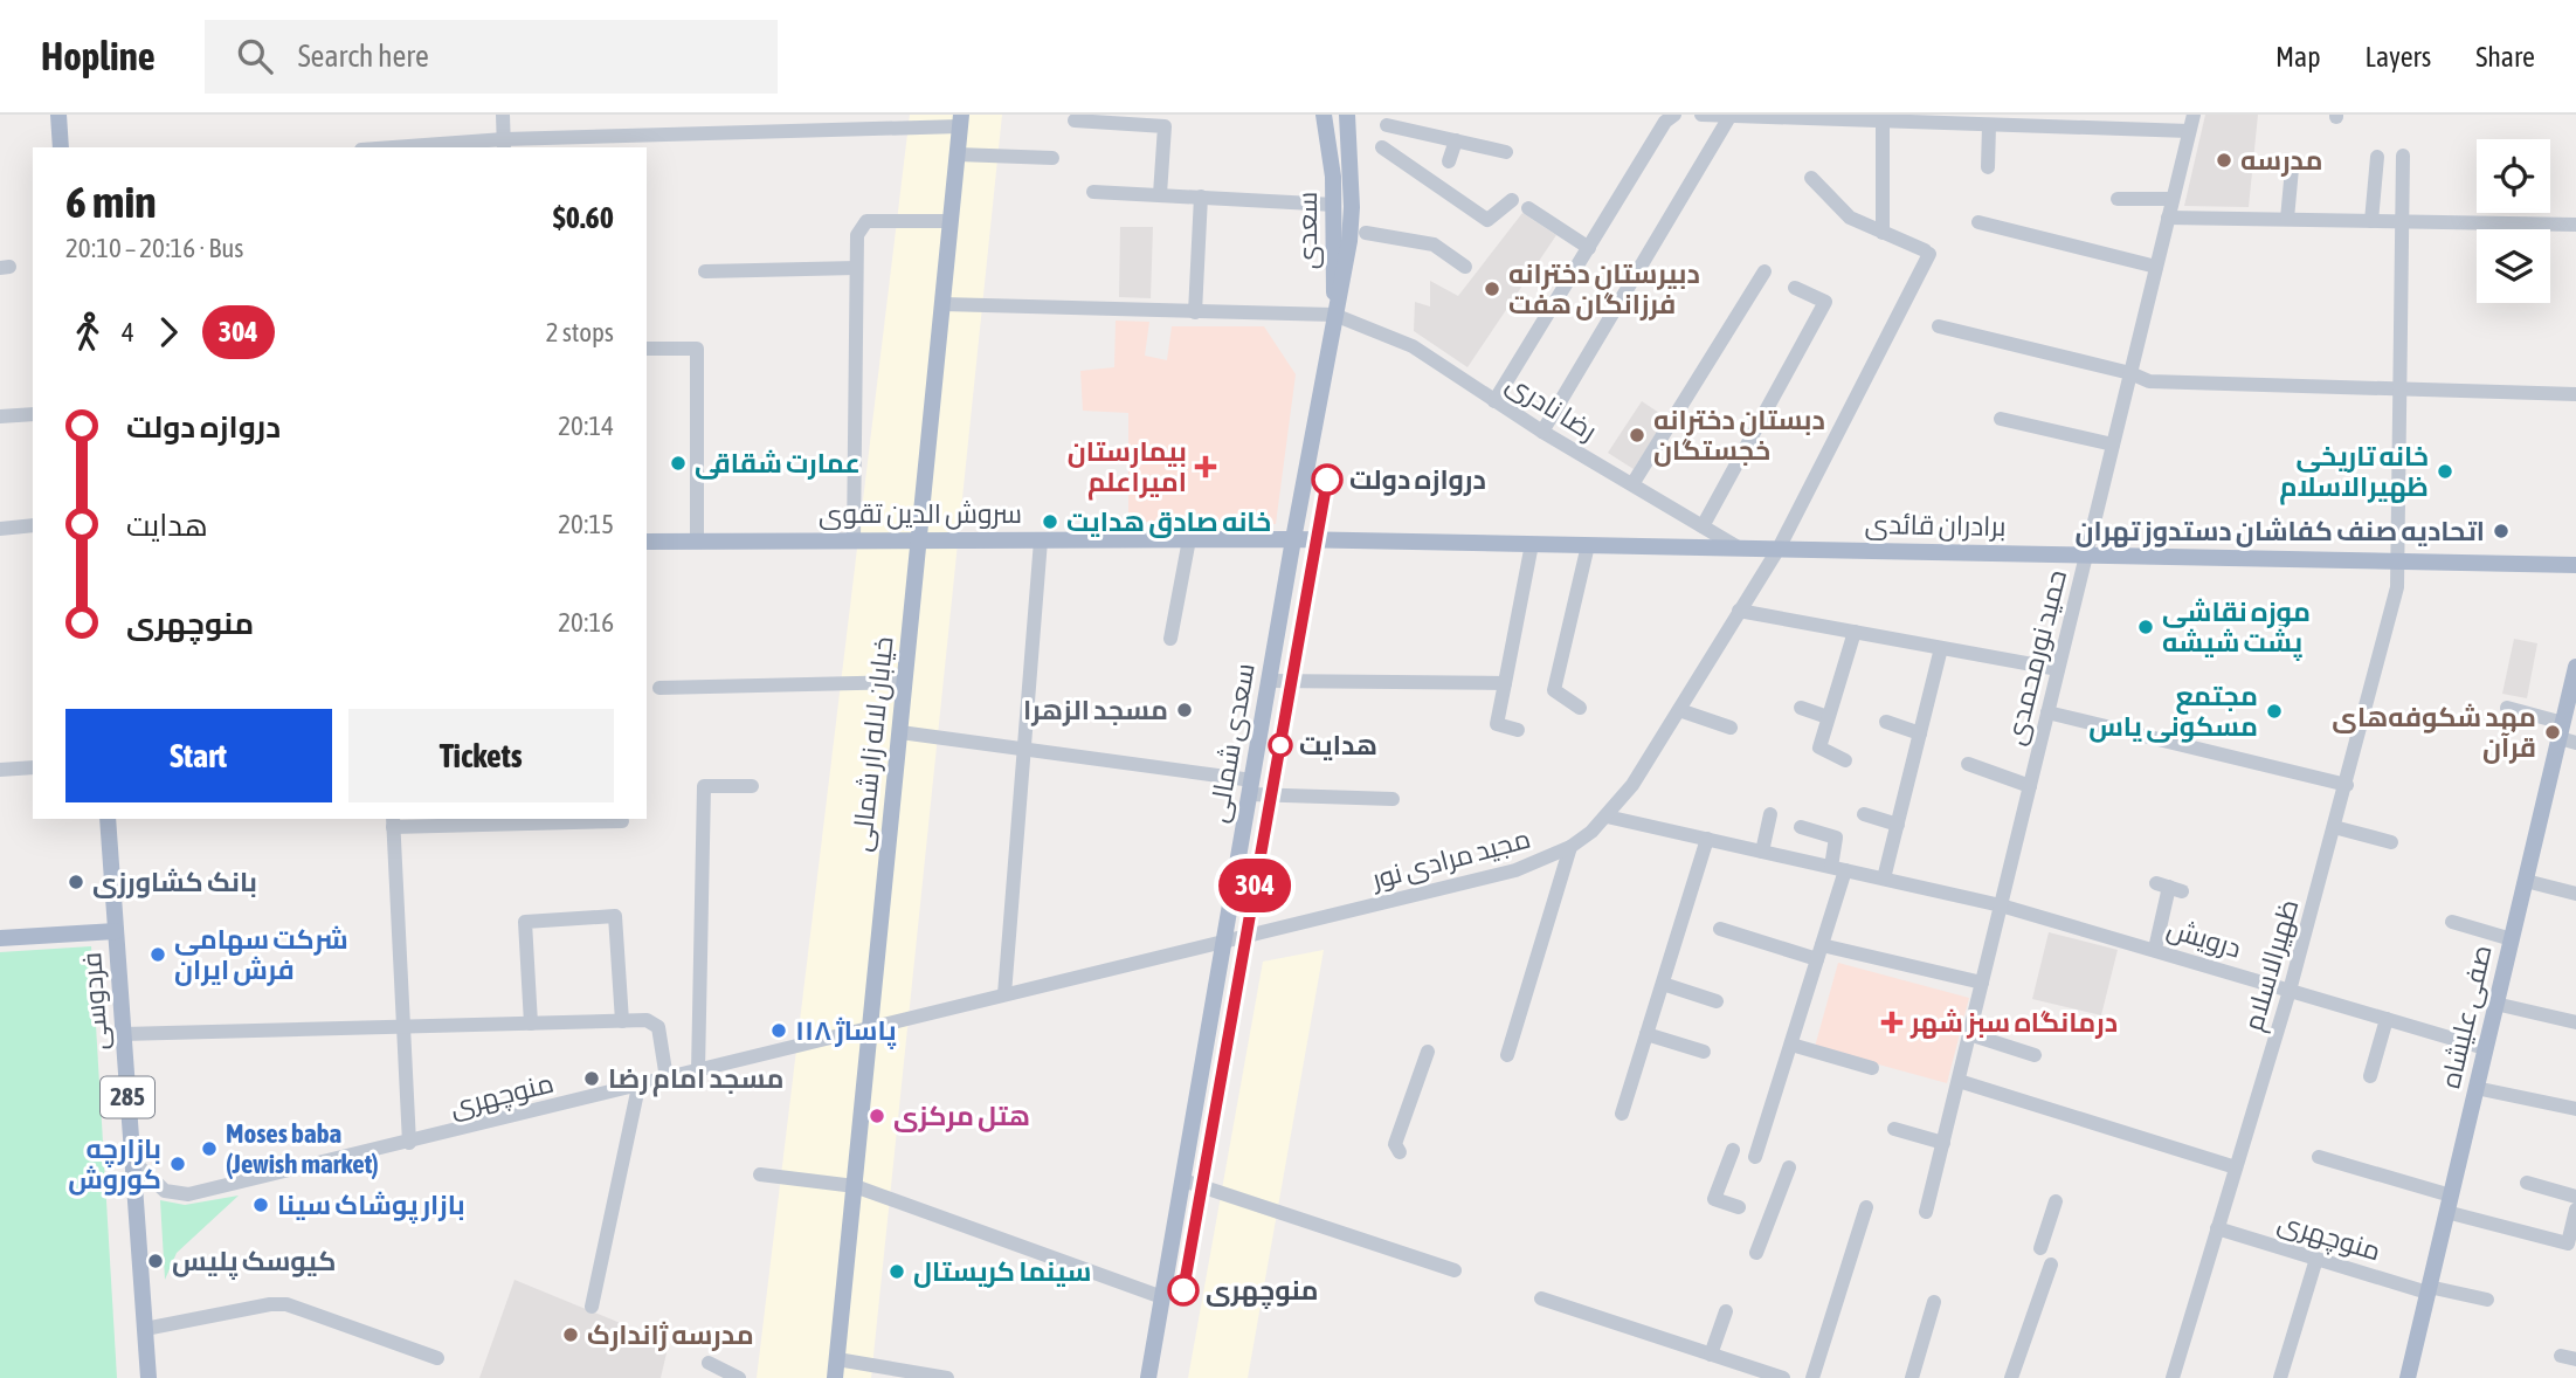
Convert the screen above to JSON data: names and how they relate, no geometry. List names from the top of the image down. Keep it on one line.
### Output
{"streets":{"main road":["سعدی","سروش الدین تقوی","برادران قائدی","سعدی شمالی","خیابان لاله زار شمالی","فردوسی","صفی علیشاه","285"],"street":["رضا نادری","حمید نورمحمدی","مجید مرادی نور","درویش","ظهیرالاسلام","منوچهری"]},"crossings":[["سعدی","رضا نادری"],["سعدی","سعدی شمالی"],["رضا نادری","برادران قائدی"],["رضا نادری","سعدی شمالی"],["سروش الدین تقوی","برادران قائدی"],["سروش الدین تقوی","سعدی شمالی"],["سروش الدین تقوی","خیابان لاله زار شمالی"],["برادران قائدی","حمید نورمحمدی"],["برادران قائدی","سعدی شمالی"],["برادران قائدی","مجید مرادی نور"],["برادران قائدی","ظهیرالاسلام"],["حمید نورمحمدی","درویش"],["سعدی شمالی","مجید مرادی نور"],["سعدی شمالی","منوچهری"],["خیابان لاله زار شمالی","منوچهری"],["مجید مرادی نور","درویش"],["مجید مرادی نور","منوچهری"],["درویش","ظهیرالاسلام"],["درویش","صفی علیشاه"],["ظهیرالاسلام","منوچهری"],["فردوسی","منوچهری"],["صفی علیشاه","منوچهری"]],"places":{"other":["مدرسه","دبیرستان دخترانه فرزانگان هفت","دبستان دخترانه خجستگان","عمارت شقاقی","خانه تاریخی ظهیرالاسلام","دروازه دولت","خانه صادق هدایت","اتحادیه صنف کفاشان دستدوز تهران","موزه نقاشی پشت شیشه","مسجد الزهرا","مجتمع مسکونی یاس","مهد شکوفه‌های قرآن","هدایت","بانک کشاورزی","شرکت سهامی فرش ایران","پاساژ ۱۱۸","مسجد امام رضا","هتل مرکزی","Moses baba (Jewish market)","بازارچه کوروش","بازار پوشاک سینا","کیوسک پلیس","سینما کریستال","منوچهری","مدرسه ژاندارک"],"health":["بیمارستان امیراعلم","درمانگاه سبز شهر"]},"lines":["bus line 304"],"page":{"header":"Hopline","search":"Search here","nav":["Map","Layers","Share"],"on_map":"304","heading":["6 min","20:10 – 20:16 · Bus","$0.60"],"legs":["4","304","2 stops"],"list":[{"name":"دروازه دولت","value":"20:14"},{"name":"هدایت","value":"20:15"},{"name":"منوچهری","value":"20:16"}],"buttons":["Start","Tickets"]}}
